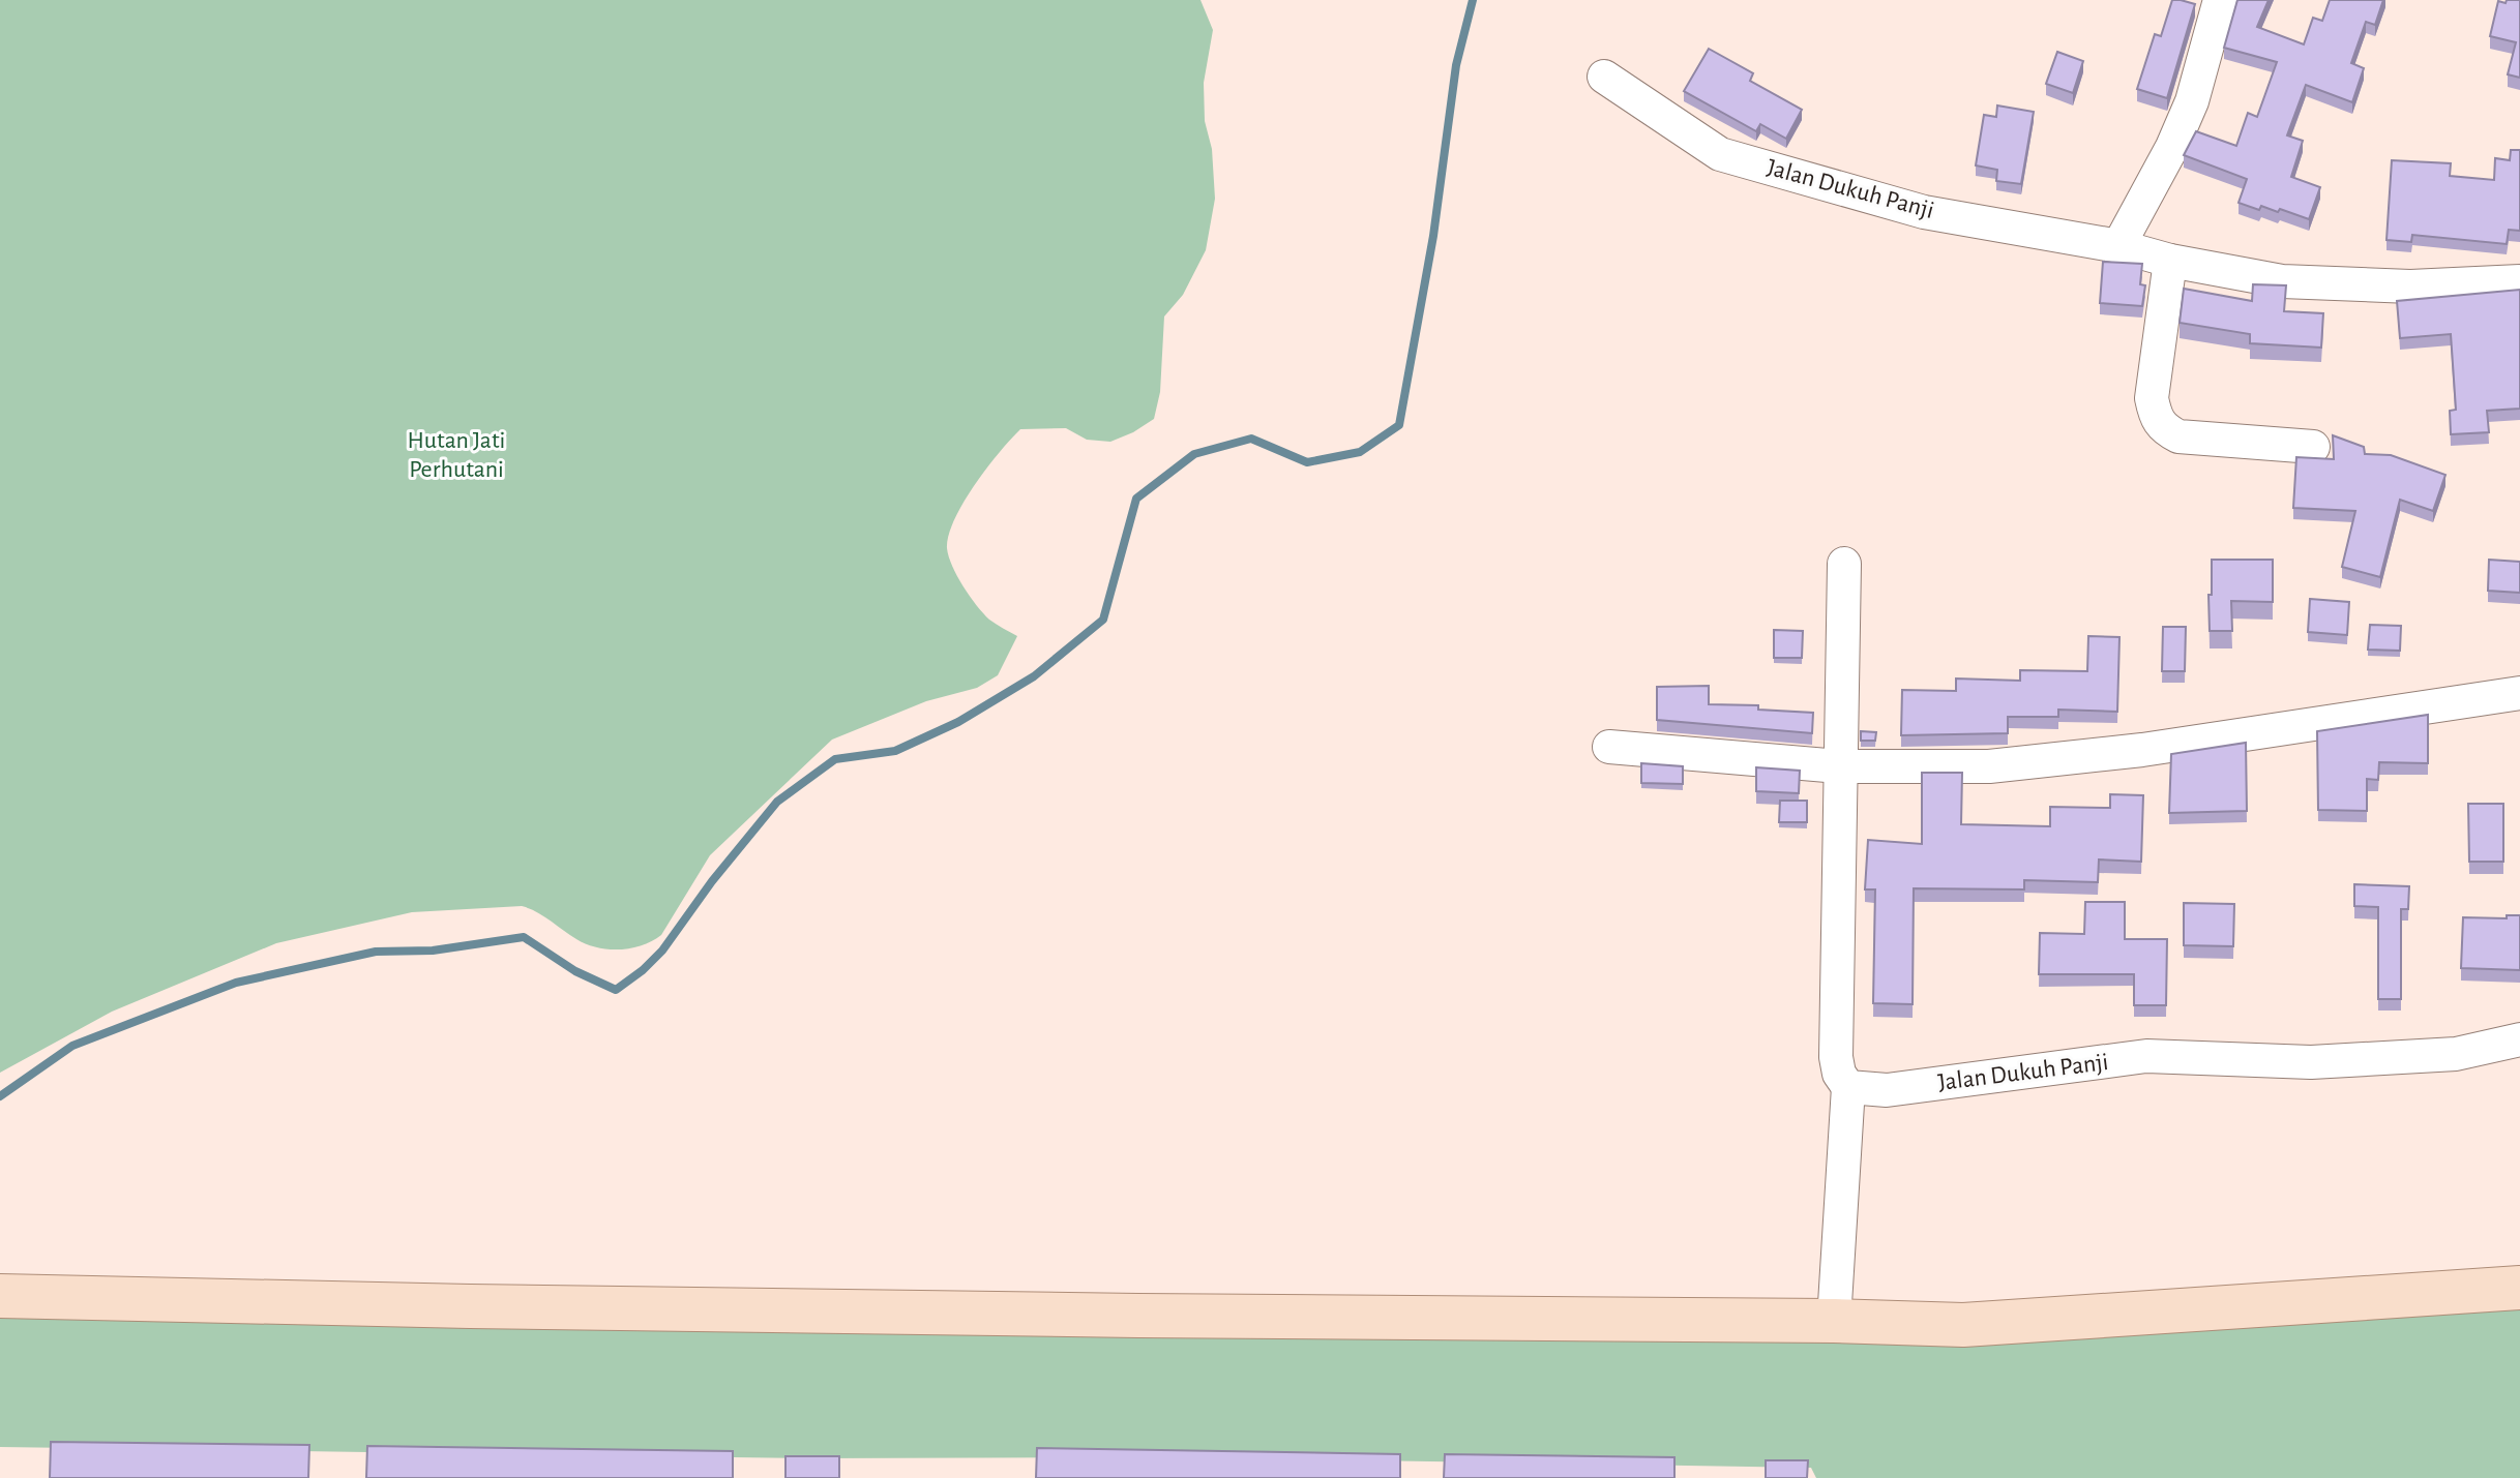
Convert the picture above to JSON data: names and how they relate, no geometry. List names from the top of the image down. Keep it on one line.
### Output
{"streets":{"street":["Jalan Dukuh Panji"]},"parks":["Hutan Jati Perhutani"]}
